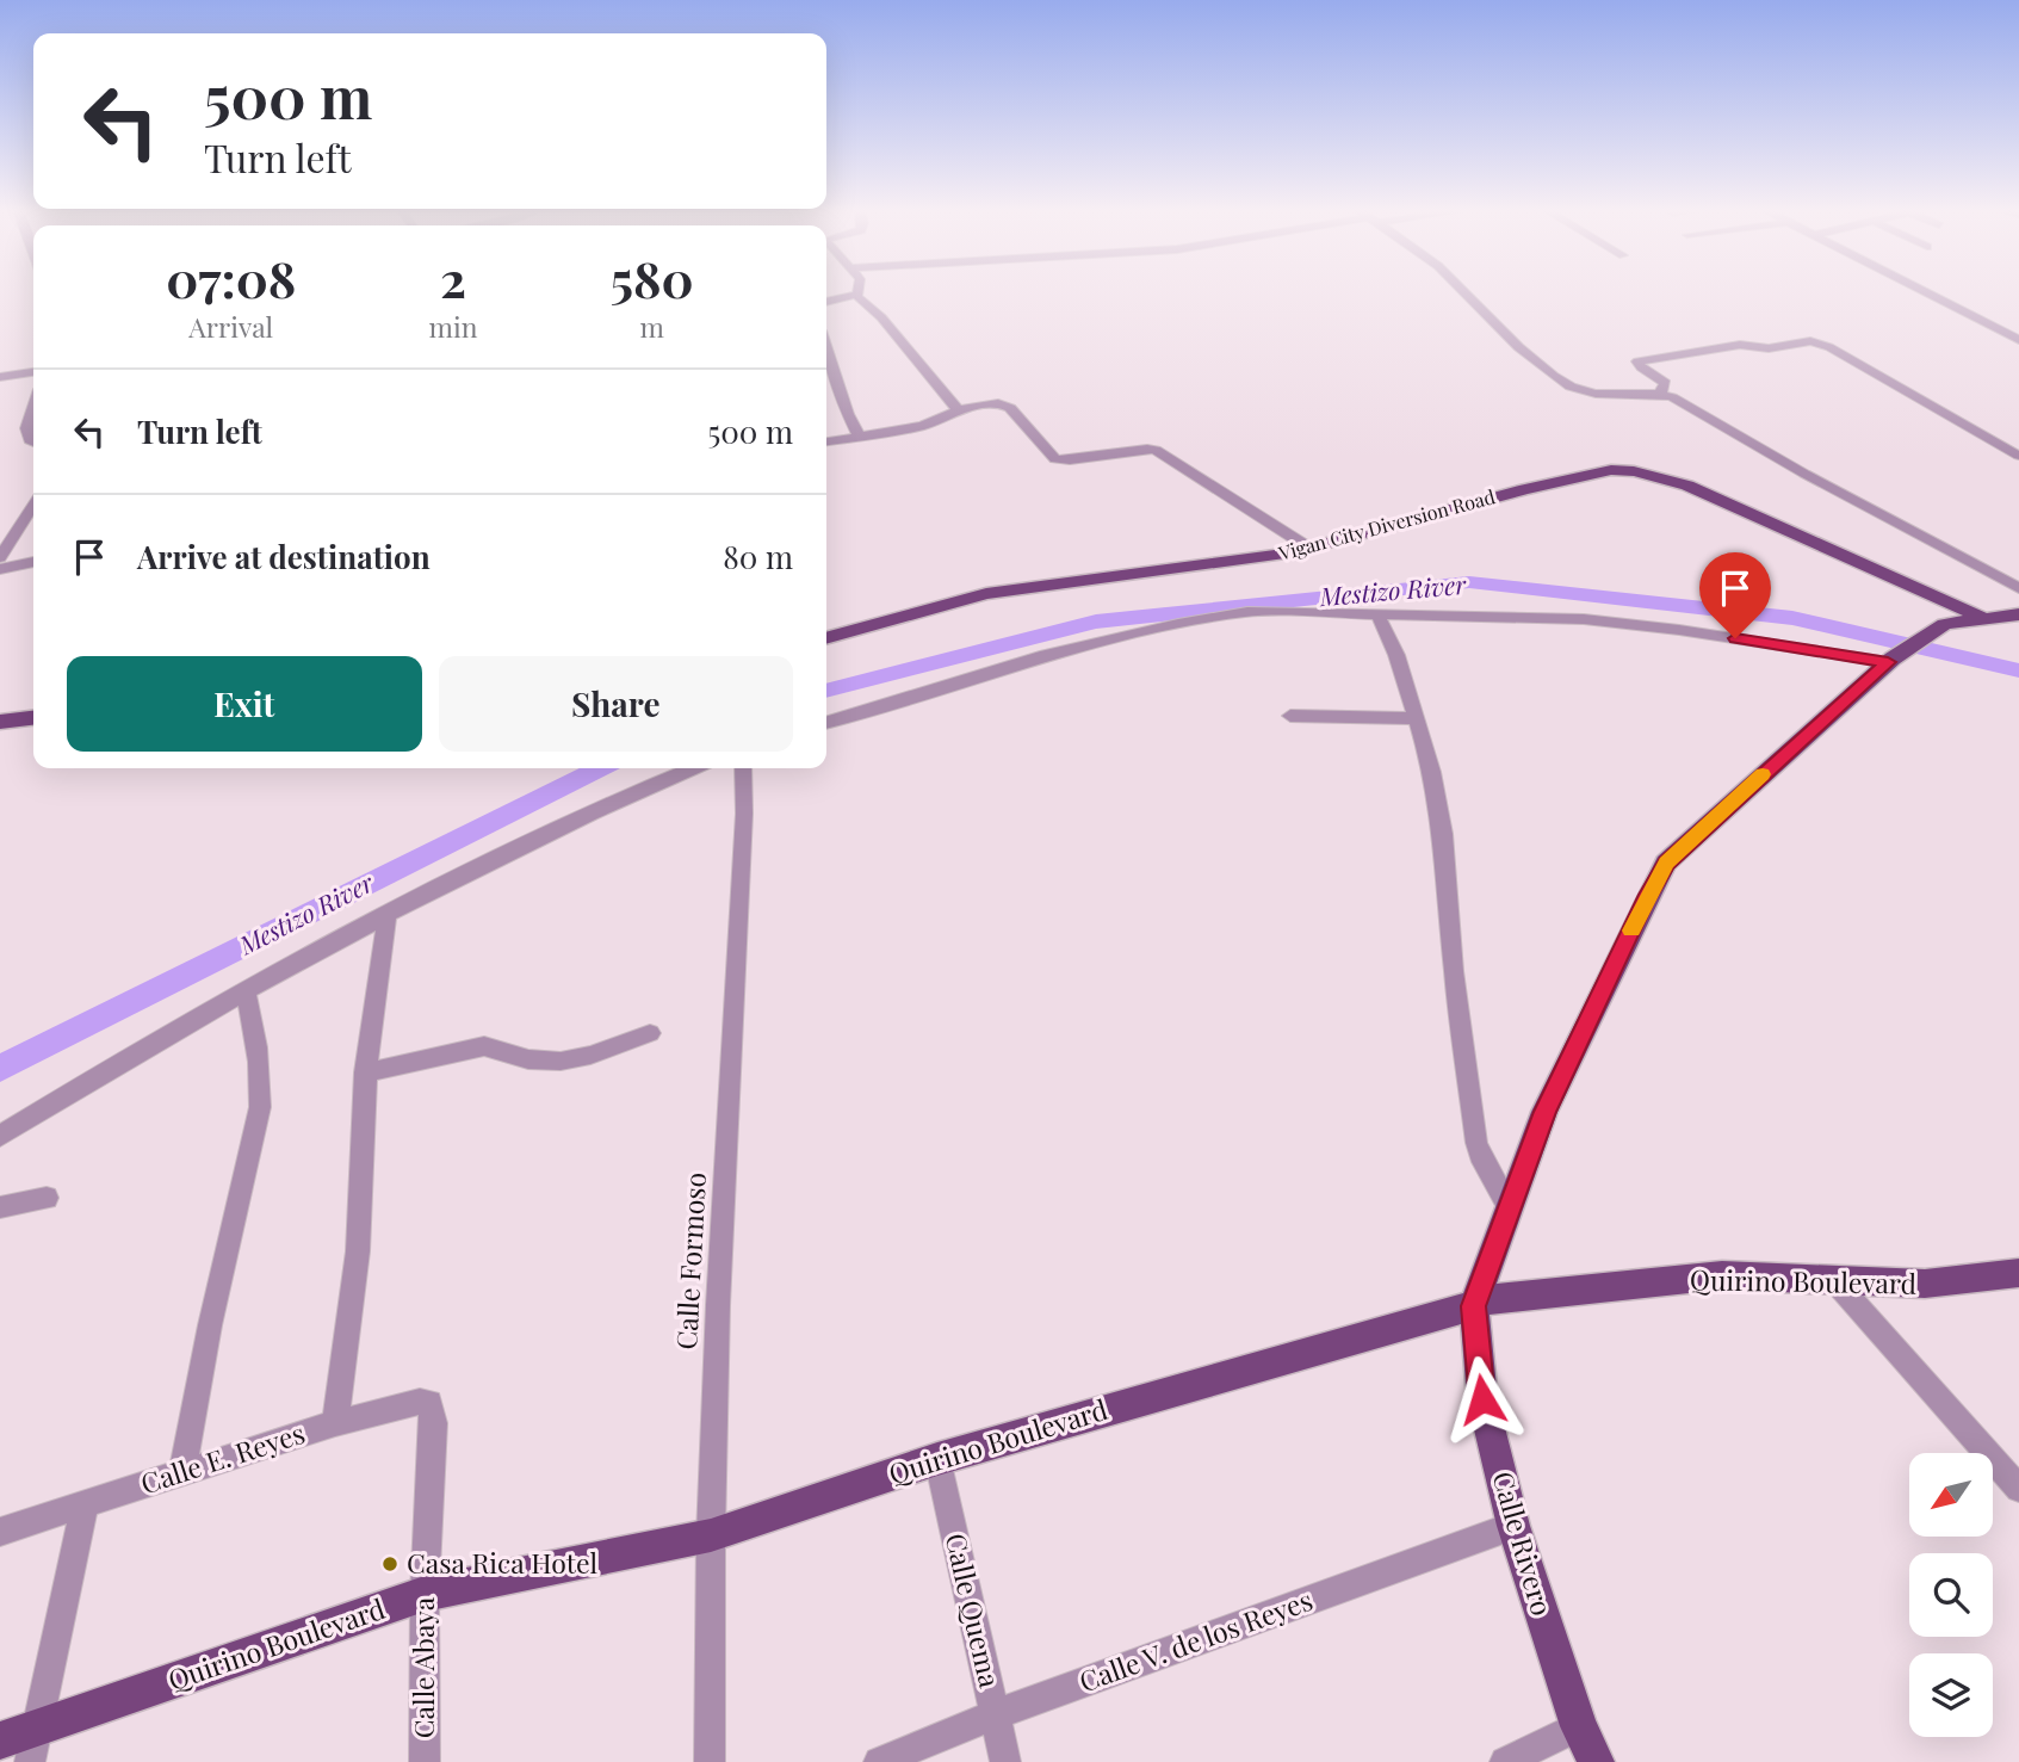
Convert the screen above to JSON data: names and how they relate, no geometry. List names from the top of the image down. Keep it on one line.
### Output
{"streets":{"main road":["Vigan City Diversion Road","Quirino Boulevard","Calle Rivero"],"street":["Calle Formoso","Calle E. Reyes","Calle Quema","Calle V. de los Reyes","Calle Abaya"]},"crossings":[["Vigan City Diversion Road","Calle Rivero"],["Calle Formoso","Quirino Boulevard"],["Quirino Boulevard","Calle Rivero"],["Quirino Boulevard","Calle Quema"],["Quirino Boulevard","Calle Abaya"],["Calle E. Reyes","Calle Abaya"],["Calle Rivero","Calle V. de los Reyes"],["Calle Quema","Calle V. de los Reyes"]],"water":["Mestizo River"],"places":["Casa Rica Hotel"],"north":"bottom left","page":{"turn":["500 m","Turn left"],"eta":["07:08","Arrival","2","min","580","m"],"list":[{"name":"Turn left","value":"500 m"},{"name":"Arrive at destination","value":"80 m"}],"buttons":["Exit","Share"]}}
